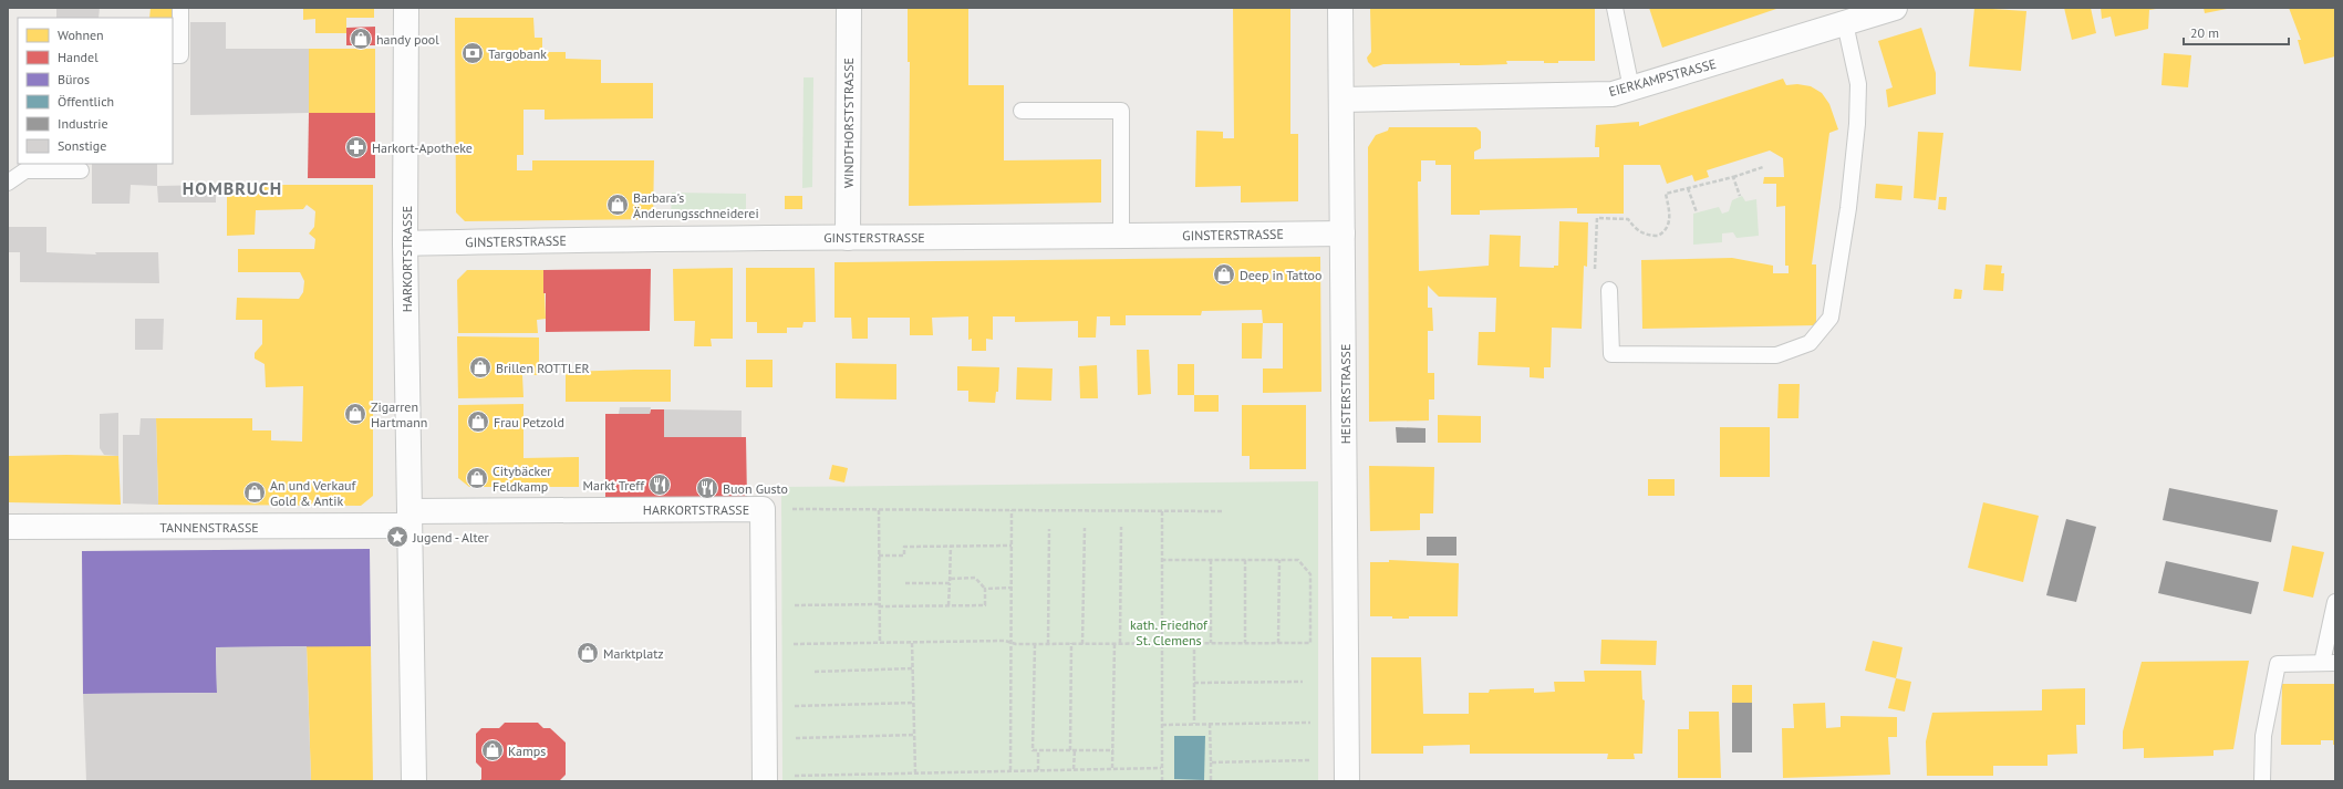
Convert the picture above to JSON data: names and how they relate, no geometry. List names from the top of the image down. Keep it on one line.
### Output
{"streets":{"street":["EIERKAMPSTRASSE","WINDTHORSTSTRASSE","GINSTERSTRASSE","HARKORTSTRASSE","HEISTERSTRASSE","TANNENSTRASSE"]},"crossings":[["EIERKAMPSTRASSE","HEISTERSTRASSE"],["WINDTHORSTSTRASSE","GINSTERSTRASSE"],["GINSTERSTRASSE","HARKORTSTRASSE"],["GINSTERSTRASSE","HEISTERSTRASSE"],["HARKORTSTRASSE","TANNENSTRASSE"]],"districts":["HOMBRUCH"],"parks":["kath. Friedhof St. Clemens"],"places":{"shop":["handy pool","Barbara's Änderungsschneiderei","Deep in Tattoo","Brillen ROTTLER","Zigarren Hartmann","Frau Petzold","Citybäcker Feldkamp","An und Verkauf Gold & Antik","Marktplatz","Kamps"],"bank":["Targobank"],"pharmacy":["Harkort-Apotheke"],"restaurant":["Markt Treff","Buon Gusto"],"place":["Jugend - Alter"]},"legend":["Wohnen","Handel","Büros","Öffentlich","Industrie","Sonstige"],"scale_bar":"20 m"}
